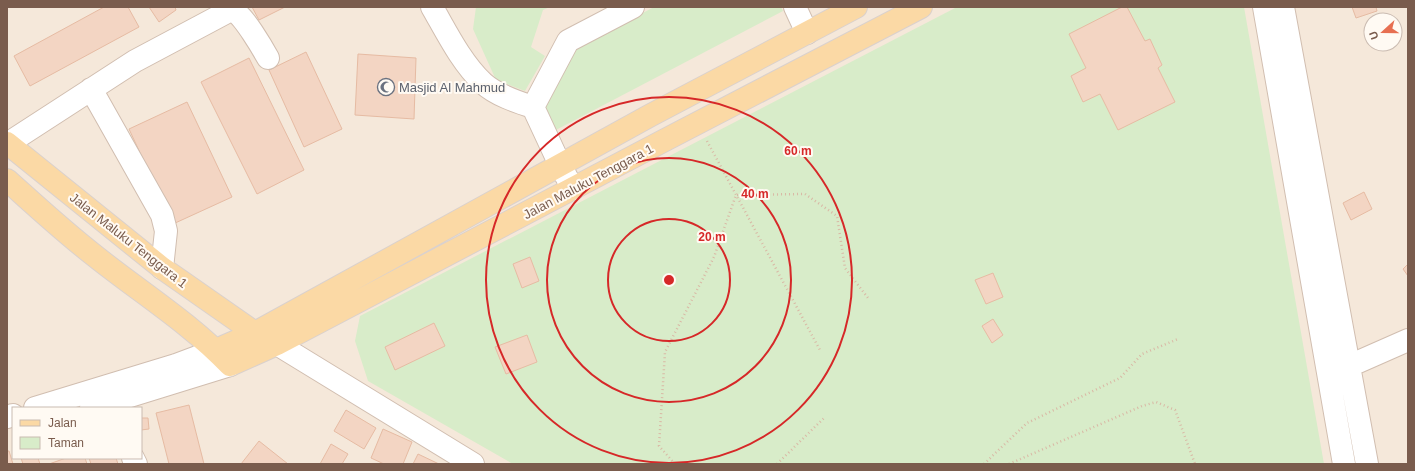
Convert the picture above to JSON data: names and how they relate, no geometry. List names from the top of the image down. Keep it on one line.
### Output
{"streets":{"main road":["Jalan Maluku Tenggara 1"]},"places":{"mosque":["Masjid Al Mahmud"]},"legend":["Jalan","Taman"],"north":"left","rings":["60 m","40 m","20 m"]}
